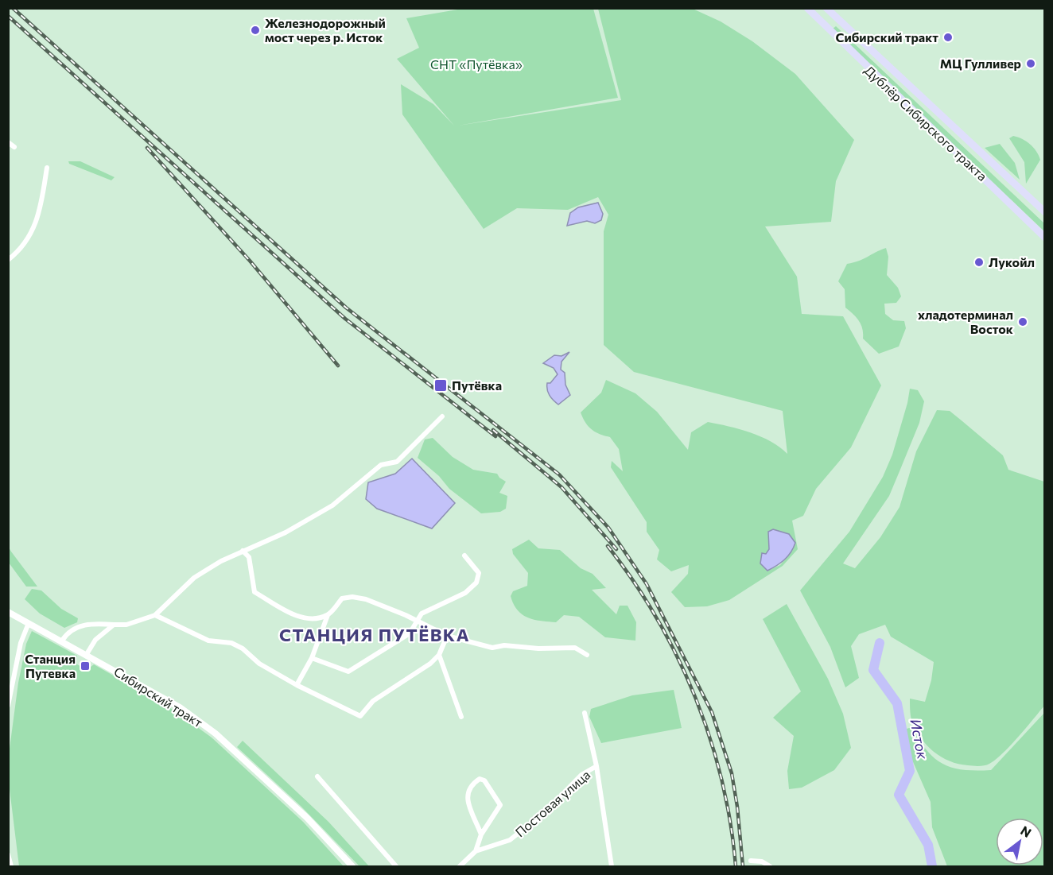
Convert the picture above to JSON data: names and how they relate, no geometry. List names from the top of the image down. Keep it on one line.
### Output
{"streets":{"main road":["Дублёр Сибирского тракта","Сибирский тракт"],"street":["Постовая улица"]},"districts":["СТАНЦИЯ ПУТЁВКА"],"water":["Исток"],"parks":["СНТ «Путёвка»"],"places":{"other":["Железнодорожный мост через р. Исток","Сибирский тракт","МЦ Гулливер","Лукойл","хладотерминал Восток"],"transit":["Путёвка","Станция Путевка"]},"north":"top right"}
